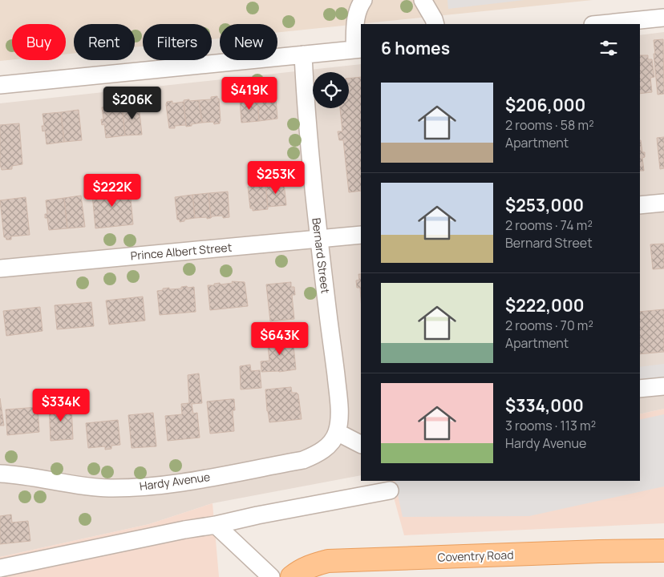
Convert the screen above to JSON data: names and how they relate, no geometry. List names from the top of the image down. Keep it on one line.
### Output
{"streets":{"main road":["Coventry Road"],"street":["Prince Albert Street","Bernard Street","Hardy Avenue"]},"crossings":[["Prince Albert Street","Bernard Street"],["Bernard Street","Hardy Avenue"]],"page":{"chip":["Buy","Rent","Filters","New"],"heading":"6 homes","list":[{"name":"$206,000","note":"2 rooms · 58 m² · Apartment"},{"name":"$253,000","note":"2 rooms · 74 m² · Bernard Street"},{"name":"$222,000","note":"2 rooms · 70 m² · Apartment"},{"name":"$334,000","note":"3 rooms · 113 m² · Hardy Avenue"}],"price":["$419K","$206K","$253K","$222K","$643K","$334K"]}}
